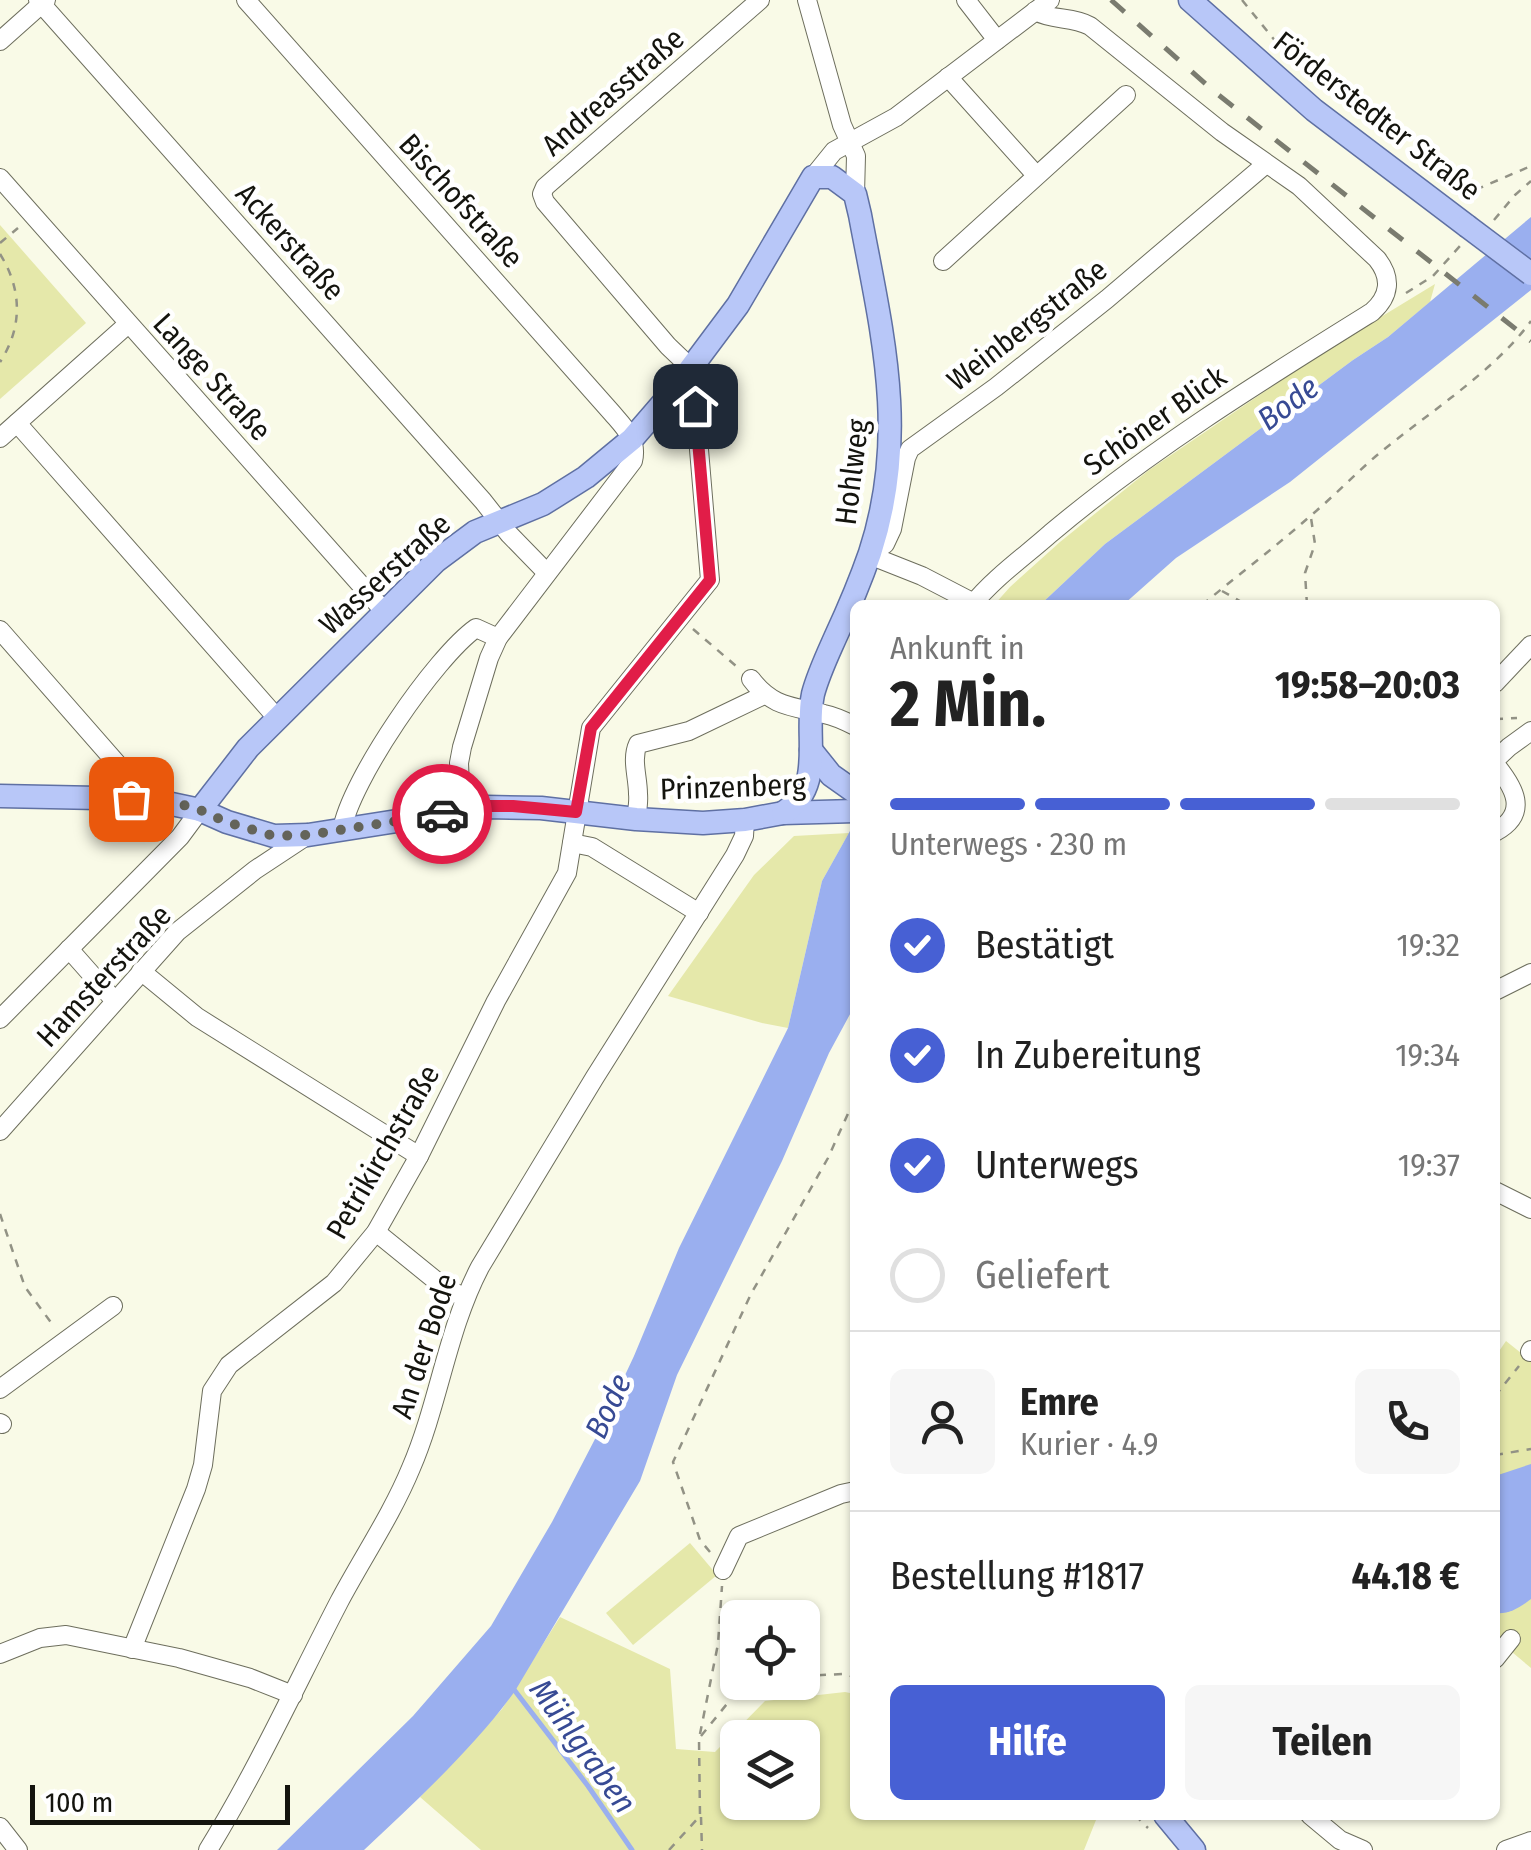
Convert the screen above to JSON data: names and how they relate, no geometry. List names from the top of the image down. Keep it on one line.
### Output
{"streets":{"main road":["Förderstedter Straße","Hohlweg","Wasserstraße","Prinzenberg"],"street":["Andreasstraße","Bischofstraße","Ackerstraße","Weinbergstraße","Lange Straße","Schöner Blick","Hamsterstraße","Petrikirchstraße","An der Bode"]},"crossings":[["Andreasstraße","Wasserstraße"],["Bischofstraße","Wasserstraße"],["Ackerstraße","Wasserstraße"],["Weinbergstraße","Schöner Blick"],["Weinbergstraße","Hohlweg"],["Lange Straße","Wasserstraße"],["Hohlweg","Prinzenberg"],["Wasserstraße","Prinzenberg"],["Wasserstraße","Petrikirchstraße"],["Prinzenberg","Hamsterstraße"],["Prinzenberg","Petrikirchstraße"],["Prinzenberg","An der Bode"]],"water":["Bode","Mühlgraben"],"scale_bar":"100 m","page":{"heading":["2 Min.","Ankunft in","19:58–20:03"],"panel":["Emre","Kurier · 4.9","Bestellung #1817","44.18 €"],"bar":"Unterwegs · 230 m","list":[["Bestätigt","19:32"],["In Zubereitung","19:34"],["Unterwegs","19:37"],"Geliefert"],"buttons":["Hilfe","Teilen"],"scale":"100 m"}}
